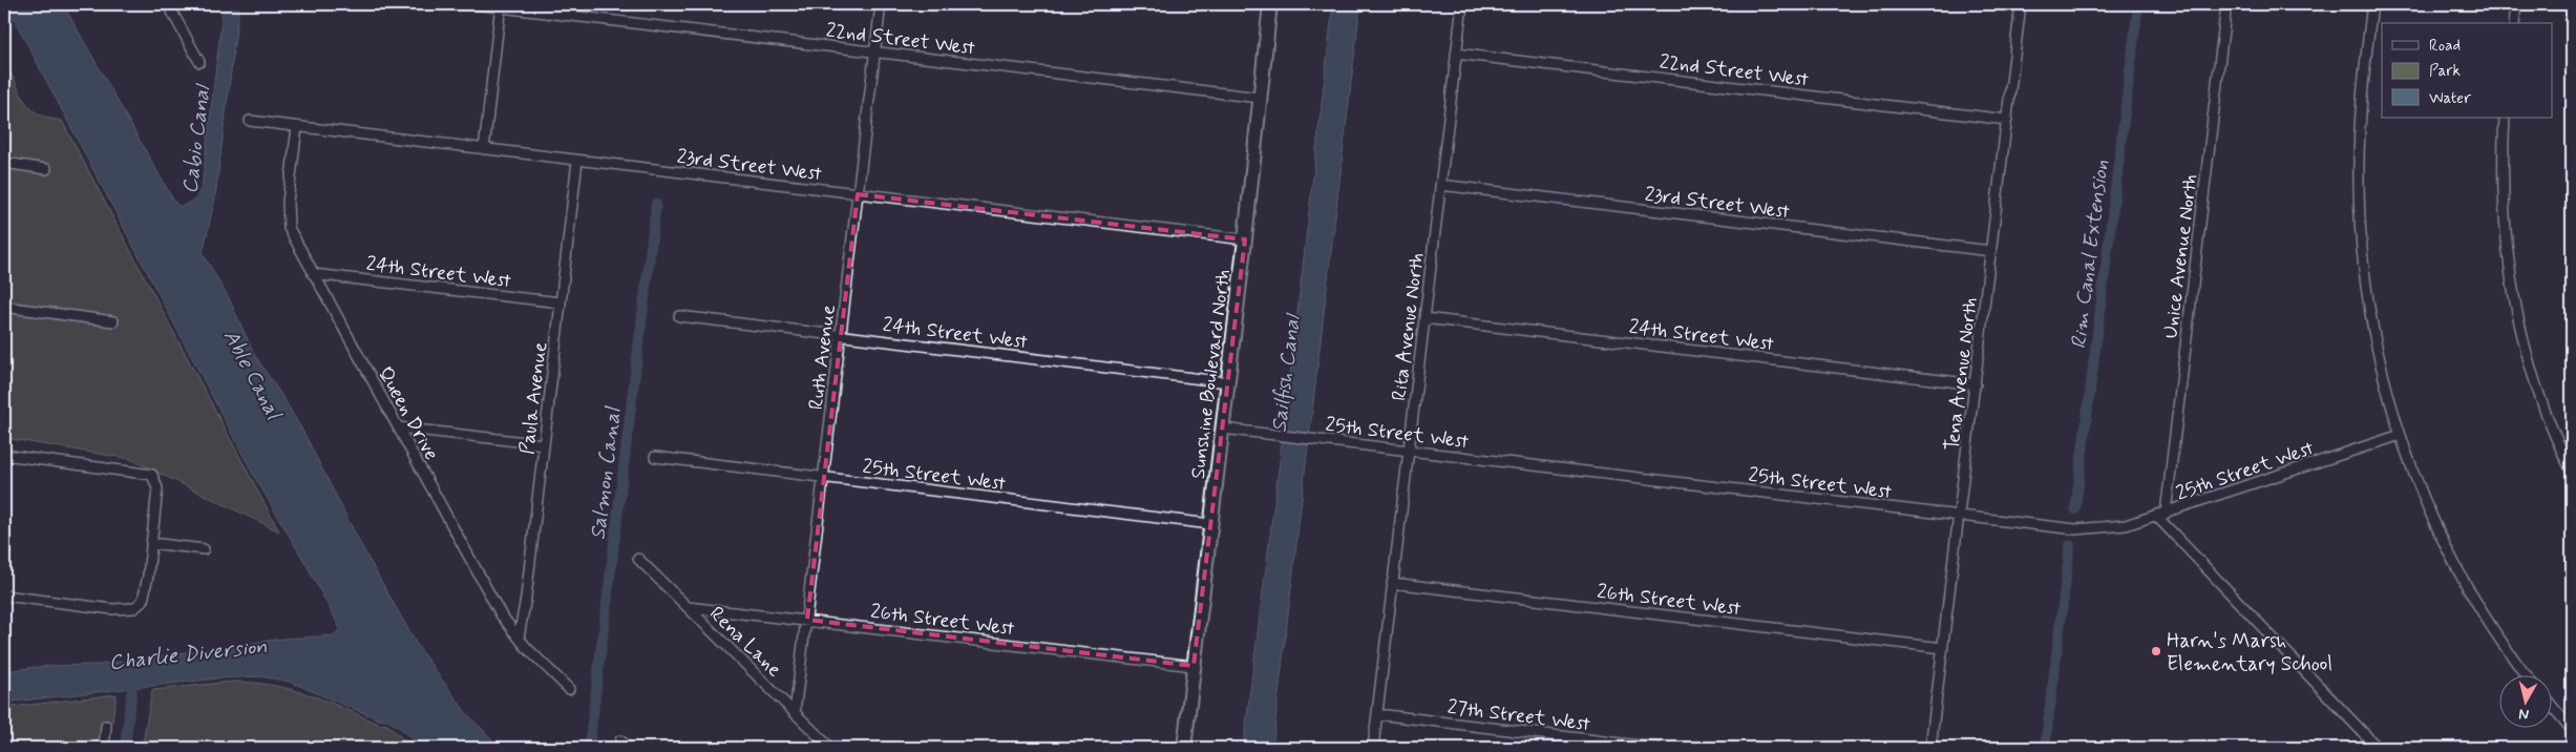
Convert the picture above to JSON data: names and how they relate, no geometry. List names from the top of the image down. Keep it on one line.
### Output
{"streets":{"street":["22nd Street West","23rd Street West","Unice Avenue North","24th Street West","Rita Avenue North","Ruth Avenue","Sunshine Boulevard North","Tena Avenue North","Paula Avenue","Queen Drive","25th Street West","26th Street West","Rena Lane","27th Street West"]},"crossings":[["22nd Street West","Rita Avenue North"],["22nd Street West","Ruth Avenue"],["22nd Street West","Sunshine Boulevard North"],["22nd Street West","Tena Avenue North"],["23rd Street West","Rita Avenue North"],["23rd Street West","Ruth Avenue"],["23rd Street West","Sunshine Boulevard North"],["23rd Street West","Tena Avenue North"],["23rd Street West","Paula Avenue"],["23rd Street West","Queen Drive"],["Unice Avenue North","25th Street West"],["24th Street West","Rita Avenue North"],["24th Street West","Ruth Avenue"],["24th Street West","Sunshine Boulevard North"],["24th Street West","Tena Avenue North"],["24th Street West","Paula Avenue"],["24th Street West","Queen Drive"],["Rita Avenue North","25th Street West"],["Rita Avenue North","26th Street West"],["Rita Avenue North","27th Street West"],["Ruth Avenue","25th Street West"],["Ruth Avenue","26th Street West"],["Ruth Avenue","Rena Lane"],["Sunshine Boulevard North","25th Street West"],["Sunshine Boulevard North","26th Street West"],["Tena Avenue North","25th Street West"],["Tena Avenue North","26th Street West"],["Paula Avenue","Queen Drive"],["26th Street West","Rena Lane"]],"water":["Cabio Canal","Rim Canal Extension","Able Canal","Sailfish Canal","Salmon Canal","Charlie Diversion"],"places":["Harn's Marsh Elementary School"],"legend":["Road","Park","Water"],"north":"bottom"}
